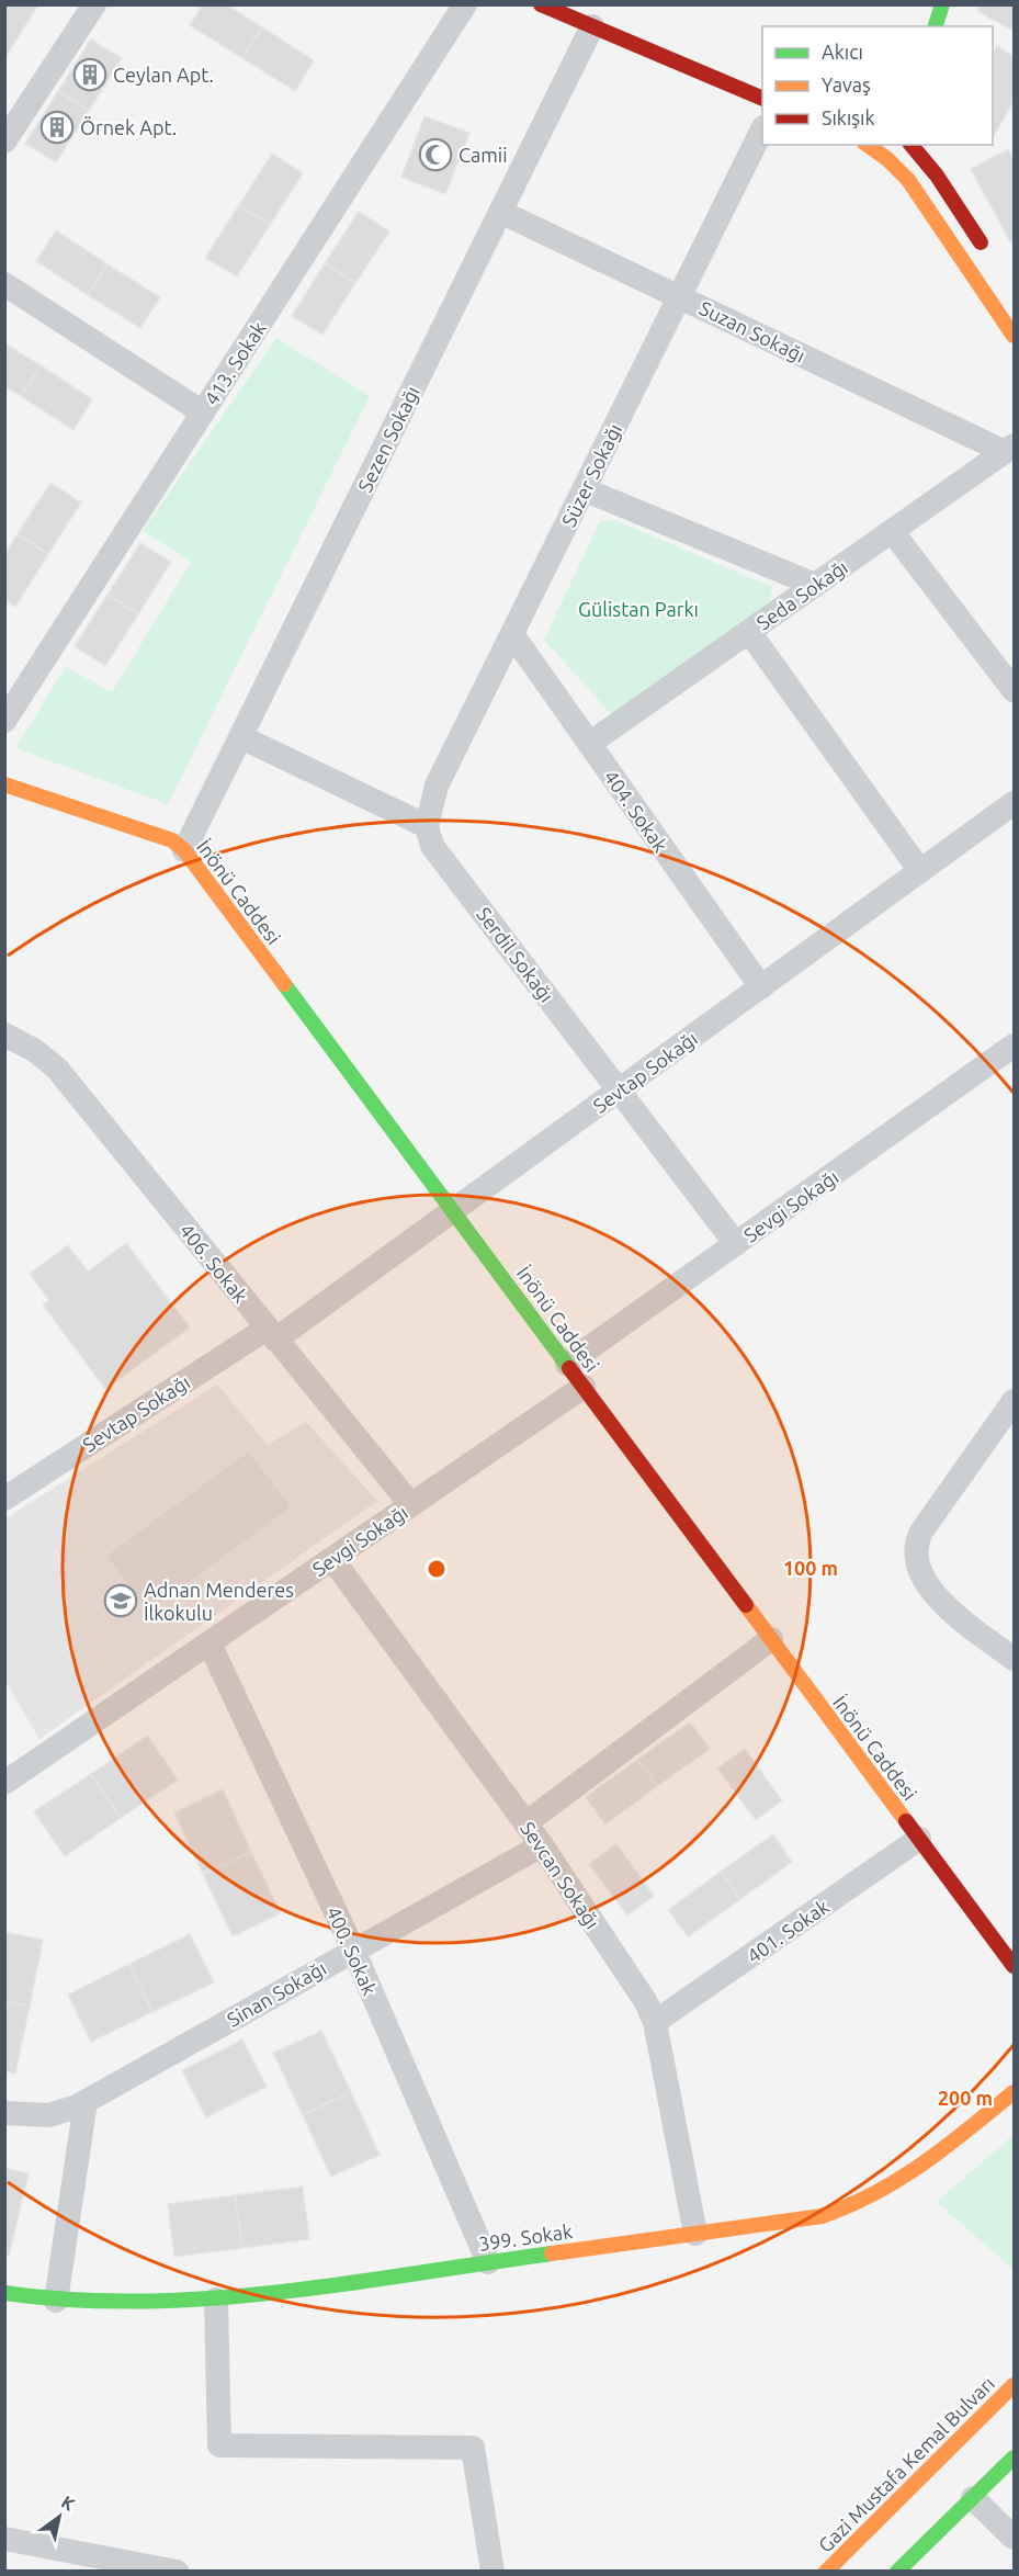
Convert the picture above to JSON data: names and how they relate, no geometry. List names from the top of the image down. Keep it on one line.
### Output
{"streets":{"street":["Suzan Sokağı","413. Sokak","Sezen Sokağı","Süzer Sokağı","Seda Sokağı","404. Sokak","İnönü Caddesi","Serdil Sokağı","Sevtap Sokağı","Sevgi Sokağı","406. Sokak","Sevcan Sokağı","401. Sokak","400. Sokak","Sinan Sokağı","399. Sokak","Gazi Mustafa Kemal Bulvarı"]},"crossings":[["Suzan Sokağı","Sezen Sokağı"],["Suzan Sokağı","Süzer Sokağı"],["Suzan Sokağı","Seda Sokağı"],["Sezen Sokağı","İnönü Caddesi"],["Süzer Sokağı","404. Sokak"],["Süzer Sokağı","Serdil Sokağı"],["Seda Sokağı","404. Sokak"],["404. Sokak","Sevtap Sokağı"],["İnönü Caddesi","Sevtap Sokağı"],["İnönü Caddesi","Sevgi Sokağı"],["İnönü Caddesi","401. Sokak"],["Serdil Sokağı","Sevtap Sokağı"],["Serdil Sokağı","Sevgi Sokağı"],["Sevtap Sokağı","406. Sokak"],["Sevgi Sokağı","406. Sokak"],["Sevgi Sokağı","Sevcan Sokağı"],["Sevgi Sokağı","400. Sokak"],["Sevcan Sokağı","401. Sokak"],["Sevcan Sokağı","Sinan Sokağı"],["Sevcan Sokağı","399. Sokak"],["400. Sokak","Sinan Sokağı"],["400. Sokak","399. Sokak"]],"parks":["Gülistan Parkı"],"places":{"building":["Ceylan Apt.","Örnek Apt."],"mosque":["Camii"],"school or university":["Adnan Menderes İlkokulu"]},"legend":["Akıcı","Yavaş","Sıkışık"],"north":"top right","rings":["100 m","200 m"]}
